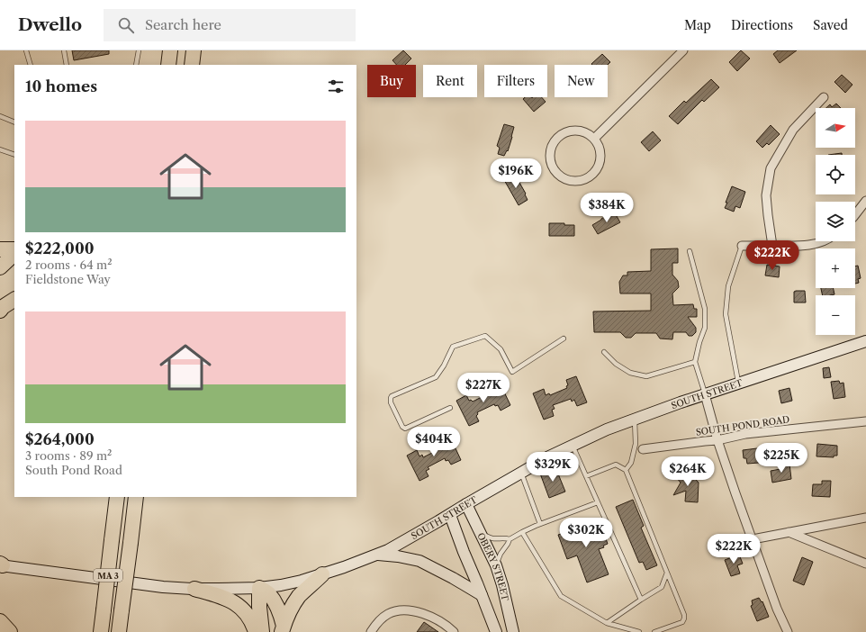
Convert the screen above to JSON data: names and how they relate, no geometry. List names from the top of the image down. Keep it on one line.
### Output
{"streets":{"highway":["MA 3"],"main road":["SOUTH STREET","OBERY STREET"],"street":["SOUTH POND ROAD"]},"crossings":[["SOUTH STREET","OBERY STREET"]],"north":"right","page":{"header":"Dwello","search":"Search here","nav":["Map","Directions","Saved"],"chip":["Buy","Rent","Filters","New"],"heading":"10 homes","map_buttons":["+","−"],"list":[{"name":"$222,000","note":"2 rooms · 64 m² · Fieldstone Way"},{"name":"$264,000","note":"3 rooms · 89 m² · South Pond Road"}],"price":["$196K","$384K","$222K","$227K","$404K","$225K","$329K","$264K","$302K","$222K"]}}
